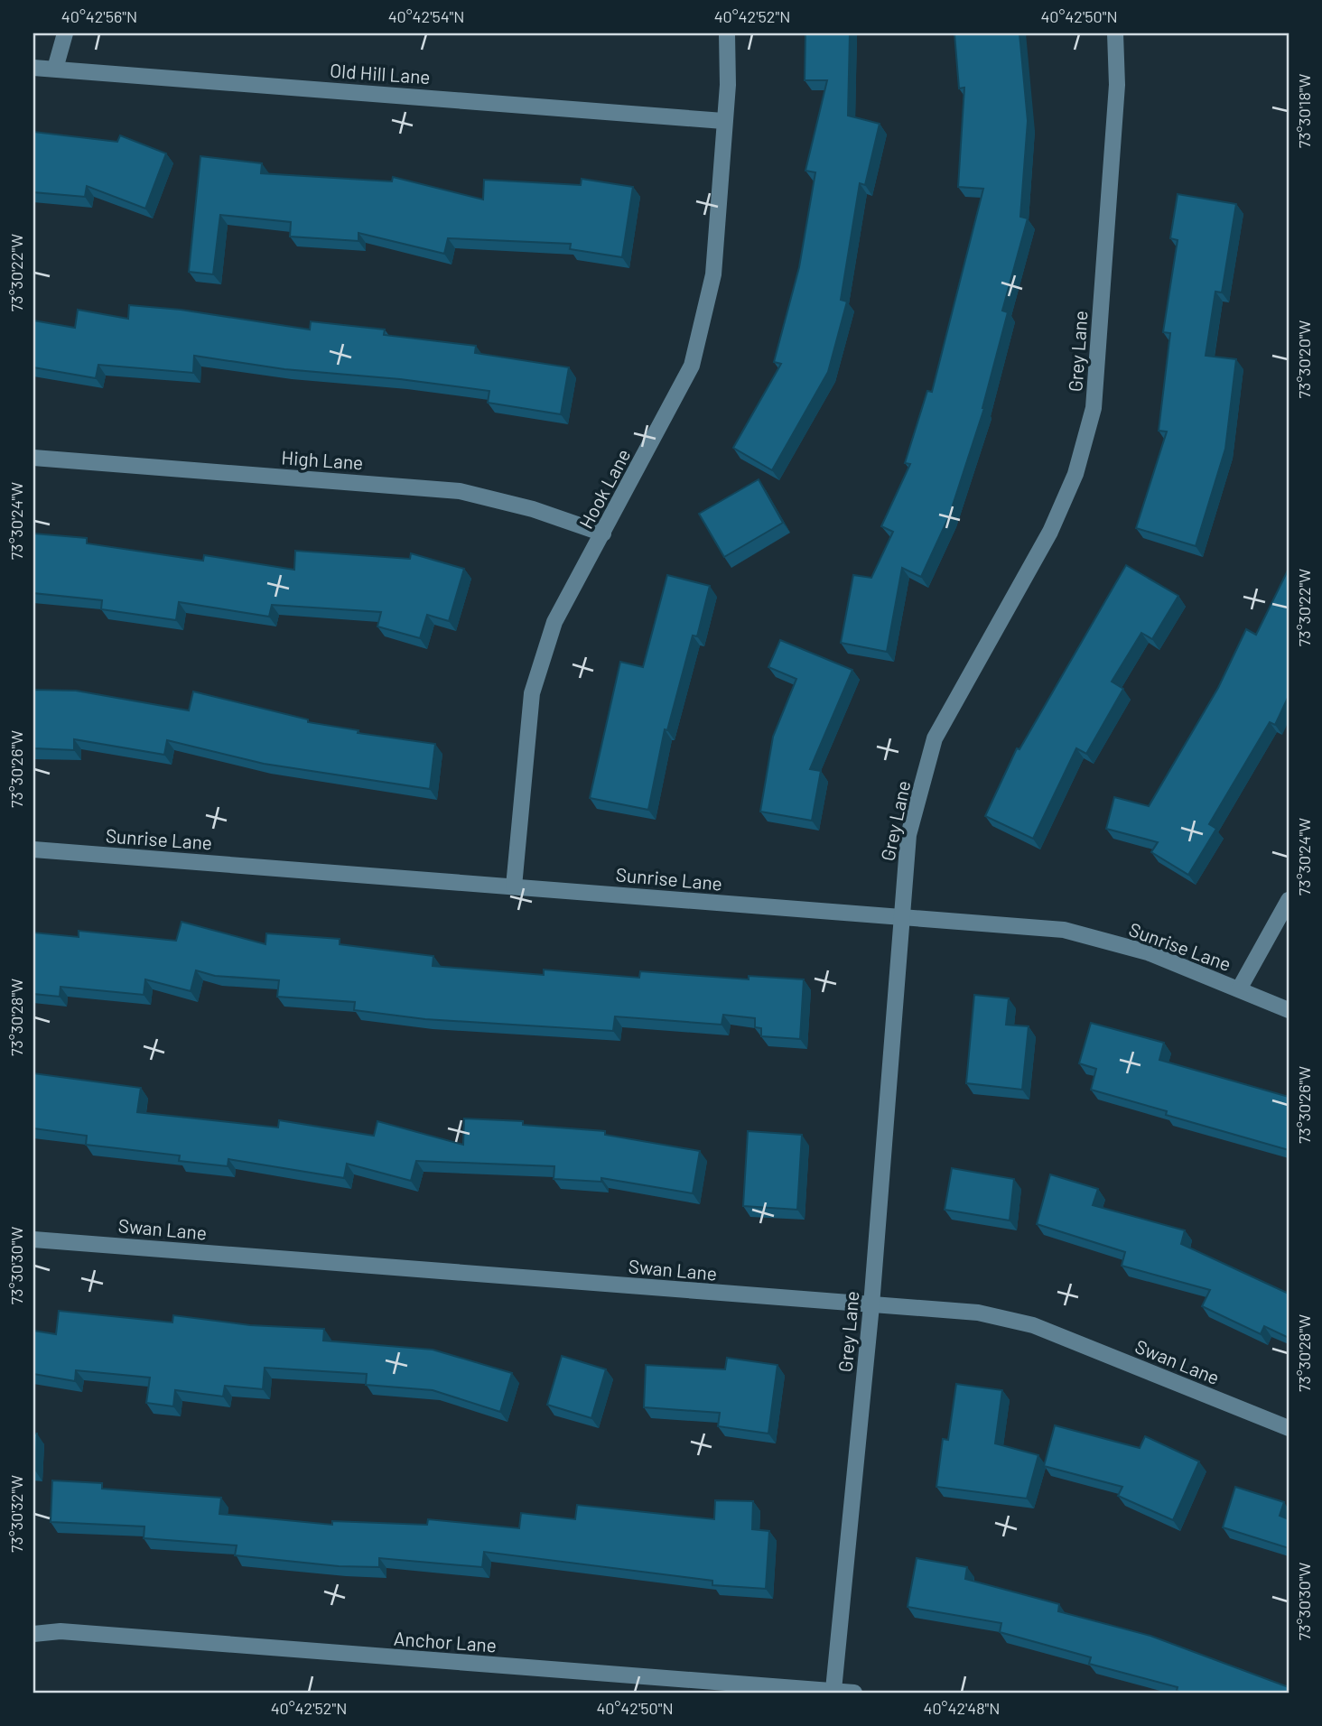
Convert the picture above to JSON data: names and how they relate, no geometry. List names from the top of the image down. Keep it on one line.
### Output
{"streets":{"street":["Old Hill Lane","Grey Lane","High Lane","Hook Lane","Sunrise Lane","Swan Lane","Anchor Lane"]},"crossings":[["Old Hill Lane","Hook Lane"],["Grey Lane","Sunrise Lane"],["Grey Lane","Swan Lane"],["Grey Lane","Anchor Lane"],["High Lane","Hook Lane"],["Hook Lane","Sunrise Lane"]],"coordinates":["40°42'56\"N","40°42'54\"N","40°42'52\"N","40°42'50\"N","73°30'18\"W","73°30'22\"W","73°30'20\"W","73°30'24\"W","73°30'26\"W","73°30'28\"W","73°30'30\"W","73°30'32\"W","40°42'48\"N"]}
